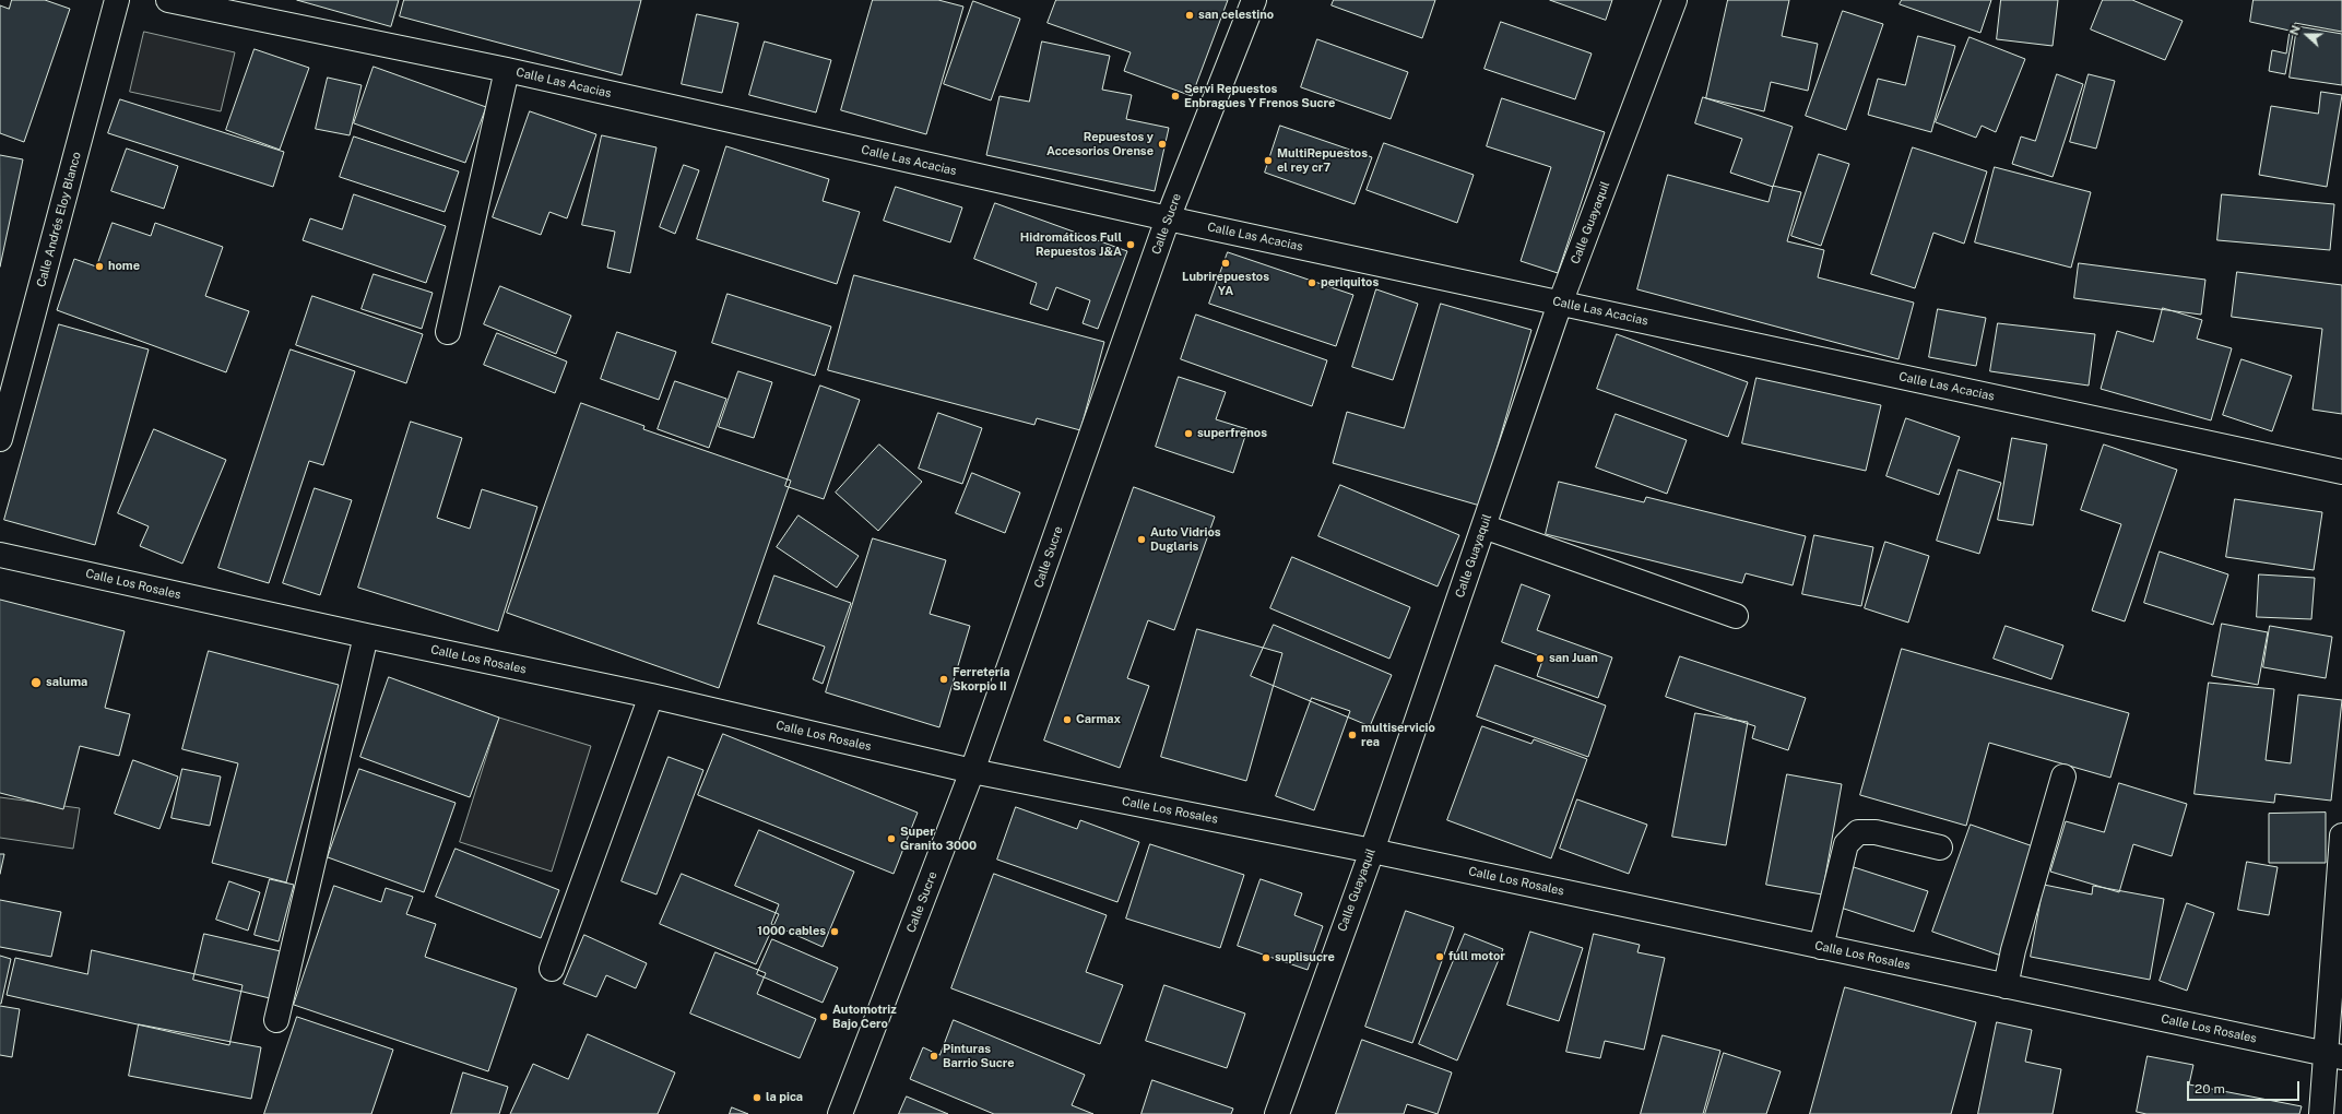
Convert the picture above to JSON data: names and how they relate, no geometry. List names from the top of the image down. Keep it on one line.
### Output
{"streets":{"street":["Calle Las Acacias","Calle Andrés Eloy Blanco","Calle Guayaquil","Calle Sucre","Calle Los Rosales"]},"crossings":[["Calle Las Acacias","Calle Guayaquil"],["Calle Las Acacias","Calle Sucre"],["Calle Guayaquil","Calle Los Rosales"],["Calle Sucre","Calle Los Rosales"]],"places":["san celestino","Servi Repuestos Enbragues Y Frenos Sucre","Repuestos y Accesorios Orense","MultiRepuestos el rey cr7","Hidromáticos Full Repuestos J&A","Lubrirepuestos YA","home","periquitos","superfrenos","Auto Vidrios Duglaris","san Juan","Ferretería Skorpio II","saluma","Carmax","multiservicio rea","Super Granito 3000","1000 cables","full motor","suplisucre","Automotriz Bajo Cero","Pinturas Barrio Sucre","la pica"],"scale_bar":"20 m","north":"left"}
